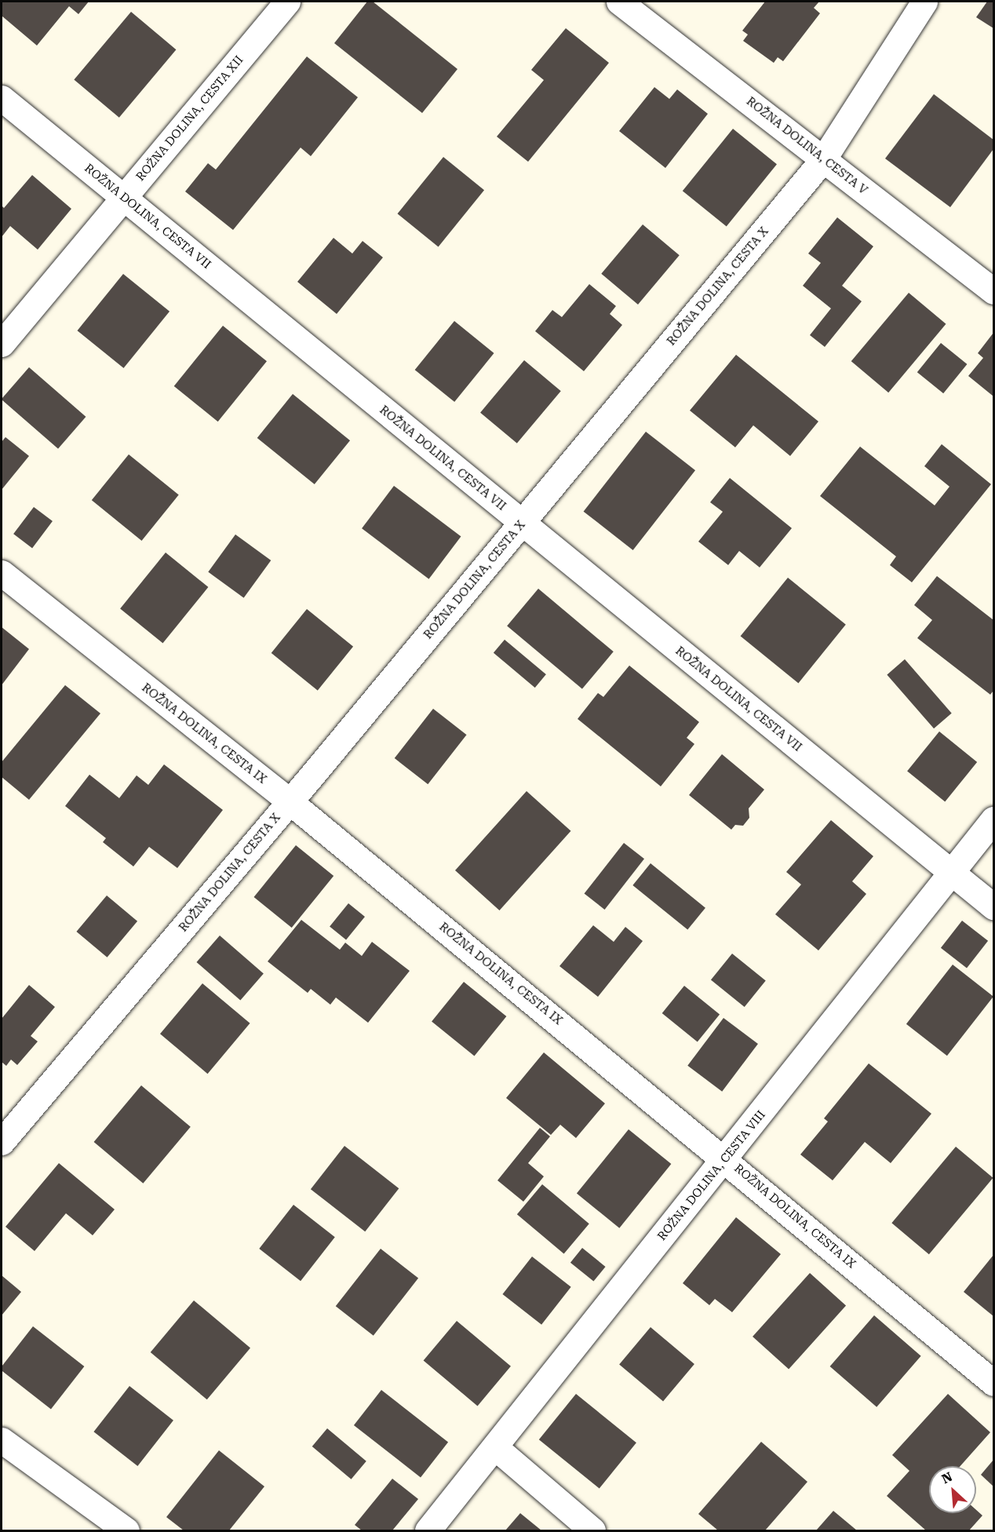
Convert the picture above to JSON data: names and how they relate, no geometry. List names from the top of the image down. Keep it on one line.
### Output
{"streets":{"street":["ROŽNA DOLINA, CESTA XII","ROŽNA DOLINA, CESTA V","ROŽNA DOLINA, CESTA VII","ROŽNA DOLINA, CESTA X","ROŽNA DOLINA, CESTA IX","ROŽNA DOLINA, CESTA VIII"]},"crossings":[["ROŽNA DOLINA, CESTA XII","ROŽNA DOLINA, CESTA VII"],["ROŽNA DOLINA, CESTA V","ROŽNA DOLINA, CESTA X"],["ROŽNA DOLINA, CESTA VII","ROŽNA DOLINA, CESTA X"],["ROŽNA DOLINA, CESTA VII","ROŽNA DOLINA, CESTA VIII"],["ROŽNA DOLINA, CESTA X","ROŽNA DOLINA, CESTA IX"],["ROŽNA DOLINA, CESTA IX","ROŽNA DOLINA, CESTA VIII"]],"north":"top left"}
